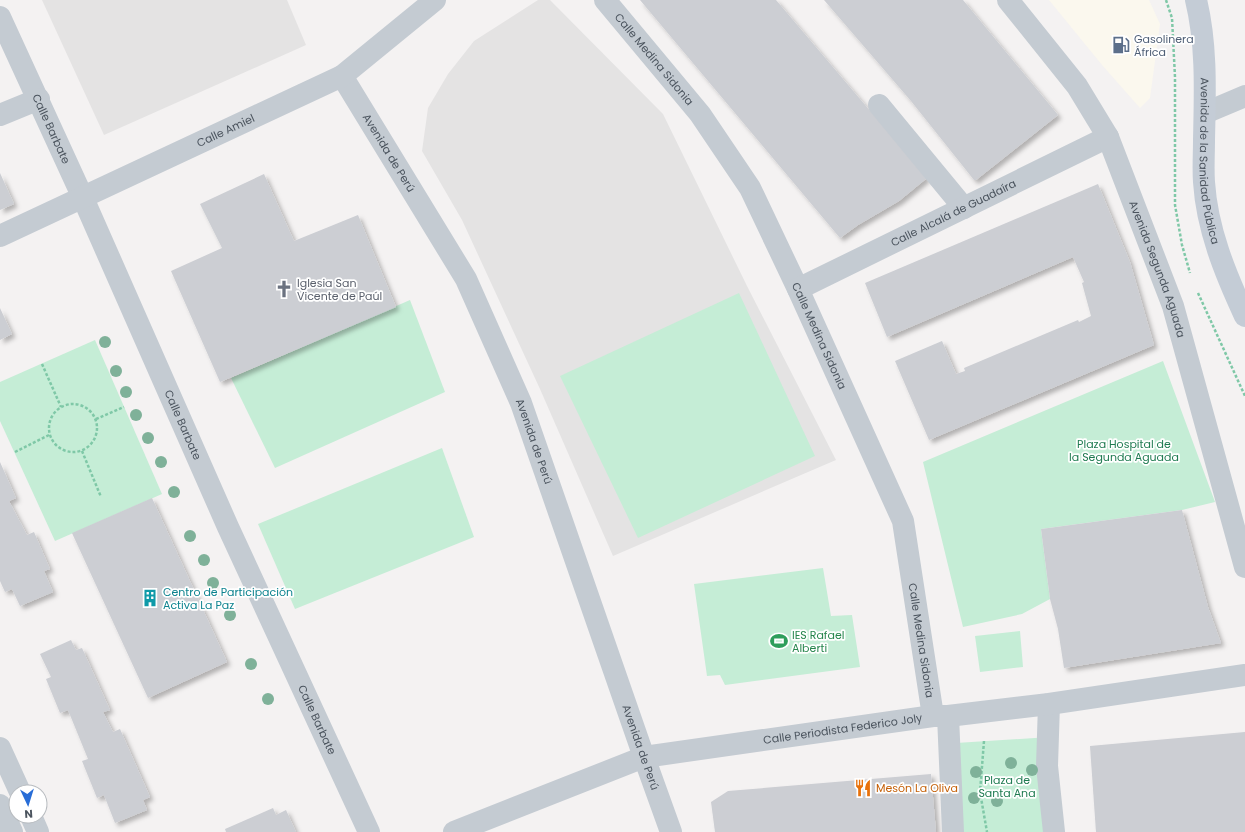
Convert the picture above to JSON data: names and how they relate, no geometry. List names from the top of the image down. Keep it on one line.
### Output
{"streets":{"main road":["Avenida de la Sanidad Pública"],"street":["Calle Medina Sidonia","Calle Barbate","Calle Amiel","Avenida de Perú","Calle Alcalá de Guadaíra","Avenida Segunda Aguada","Calle Periodista Federico Joly"]},"crossings":[["Calle Medina Sidonia","Calle Alcalá de Guadaíra"],["Calle Medina Sidonia","Calle Periodista Federico Joly"],["Calle Barbate","Calle Amiel"],["Calle Amiel","Avenida de Perú"],["Avenida de Perú","Calle Periodista Federico Joly"],["Calle Alcalá de Guadaíra","Avenida Segunda Aguada"]],"parks":["Plaza Hospital de la Segunda Aguada","Plaza de Santa Ana"],"places":{"fuel station":["Gasolinera África"],"church":["Iglesia San Vicente de Paúl"],"building":["Centro de Participación Activa La Paz"],"sports":["IES Rafael Alberti"],"restaurant":["Mesón La Oliva"]},"north":"bottom"}
